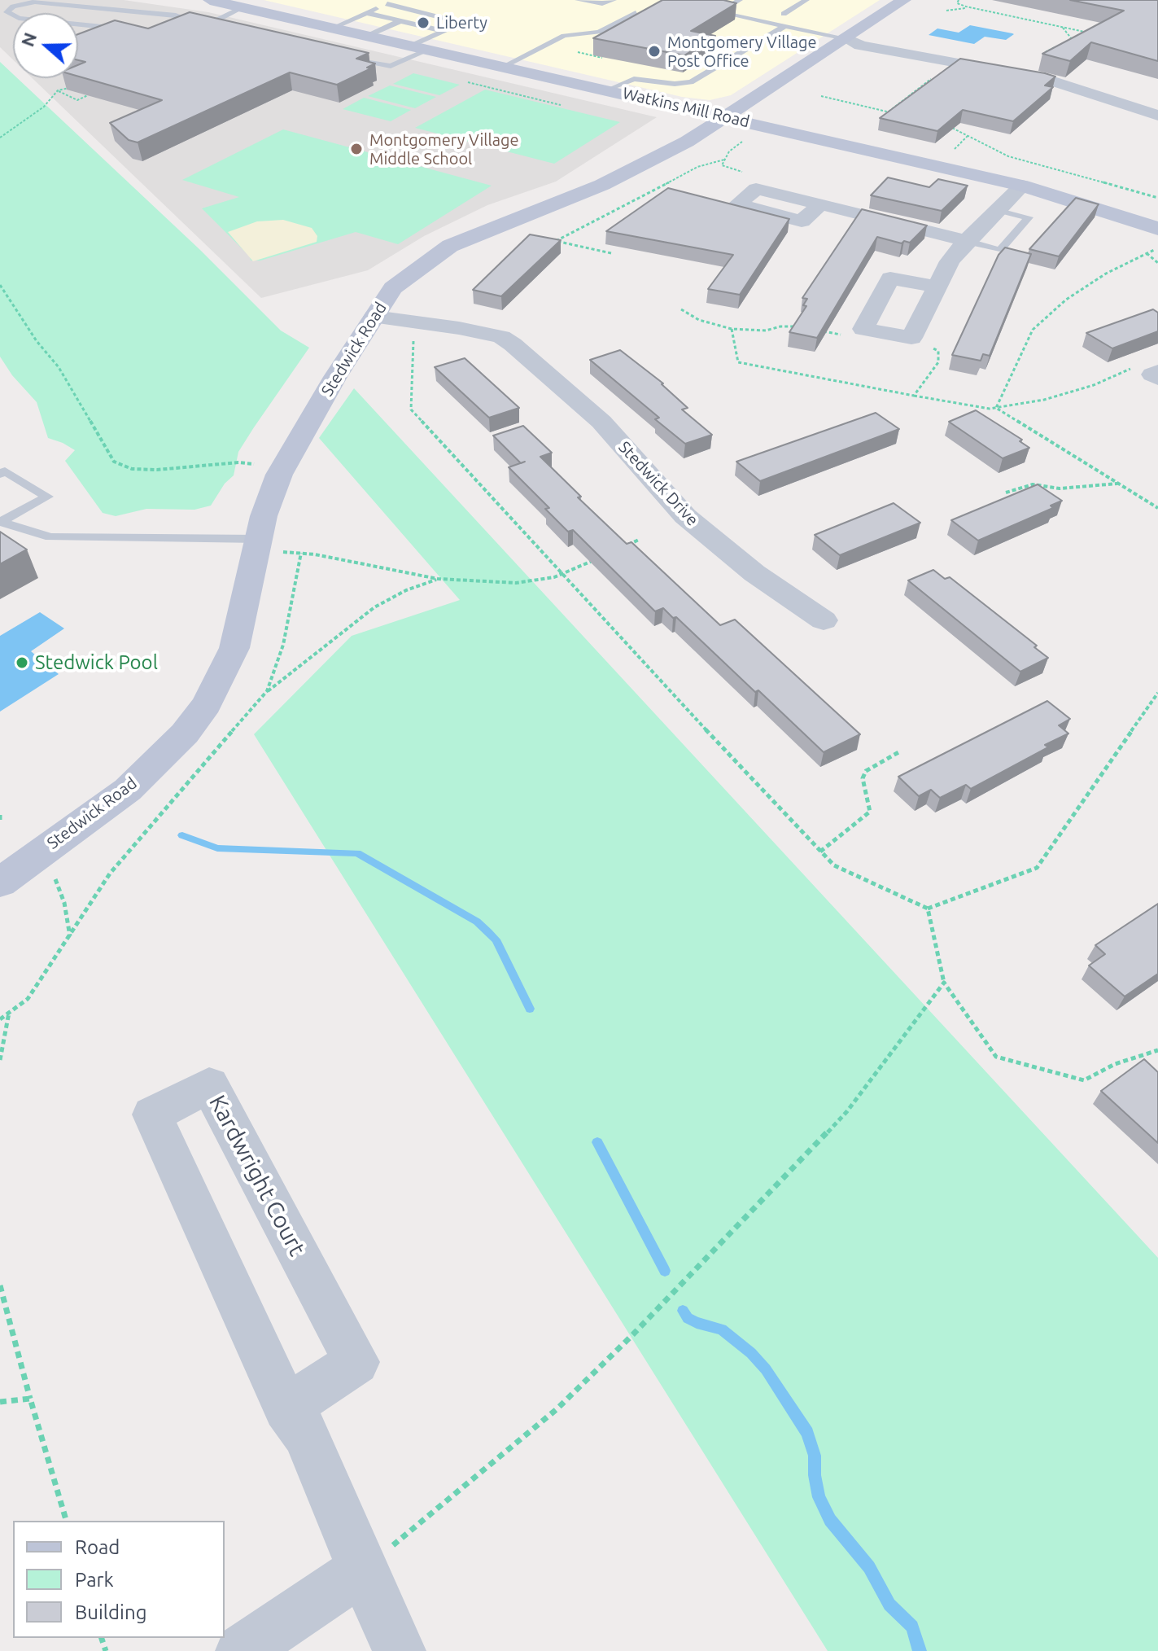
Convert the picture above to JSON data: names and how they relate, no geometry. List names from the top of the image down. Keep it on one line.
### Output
{"streets":{"street":["Watkins Mill Road","Stedwick Road","Stedwick Drive","Kardwright Court"]},"crossings":[["Watkins Mill Road","Stedwick Road"],["Stedwick Road","Stedwick Drive"]],"places":["Liberty","Montgomery Village Post Office","Montgomery Village Middle School","Stedwick Pool"],"legend":["Road","Park","Building"],"north":"left"}
